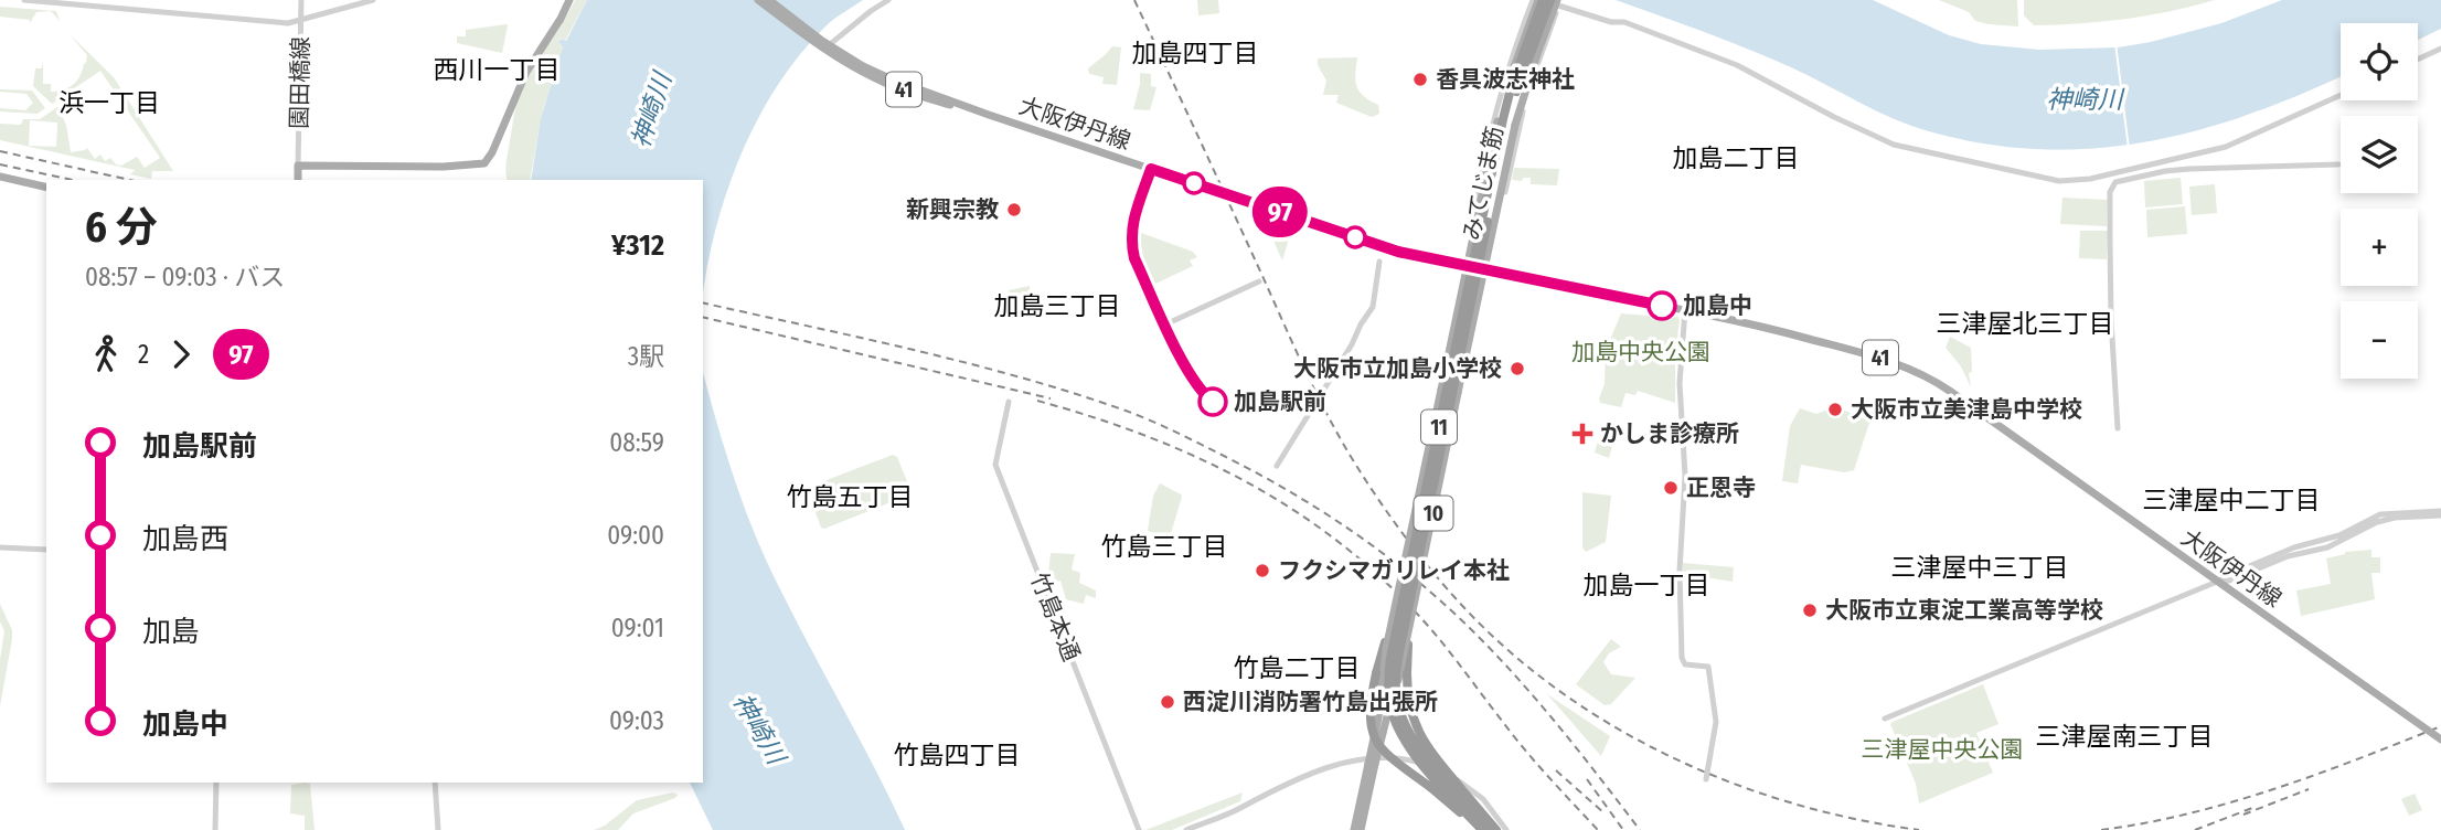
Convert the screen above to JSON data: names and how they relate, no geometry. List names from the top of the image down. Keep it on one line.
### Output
{"streets":{"highway":["11"],"main road":["41","大阪伊丹線","みてじま筋","10"],"street":["園田橋線","竹島本通"]},"crossings":[["大阪伊丹線","みてじま筋"],["みてじま筋","11"]],"districts":["加島四丁目","西川一丁目","浜一丁目","加島二丁目","加島三丁目","三津屋北三丁目","竹島五丁目","三津屋中二丁目","竹島三丁目","三津屋中三丁目","加島一丁目","竹島二丁目","三津屋南三丁目","竹島四丁目"],"water":["神崎川"],"parks":["加島中央公園","三津屋中央公園"],"places":{"other":["香具波志神社","新興宗教","加島中","大阪市立加島小学校","加島駅前","大阪市立美津島中学校","正恩寺","フクシマガリレイ本社","大阪市立東淀工業高等学校","西淀川消防署竹島出張所"],"health":["かしま診療所"]},"lines":["bus line 97"],"page":{"on_map":"97","map_buttons":["+","−"],"heading":["6 分","08:57 – 09:03 · バス","¥312"],"legs":["2","97","3駅"],"list":[{"name":"加島駅前","value":"08:59"},{"name":"加島西","value":"09:00"},{"name":"加島","value":"09:01"},{"name":"加島中","value":"09:03"}]}}
